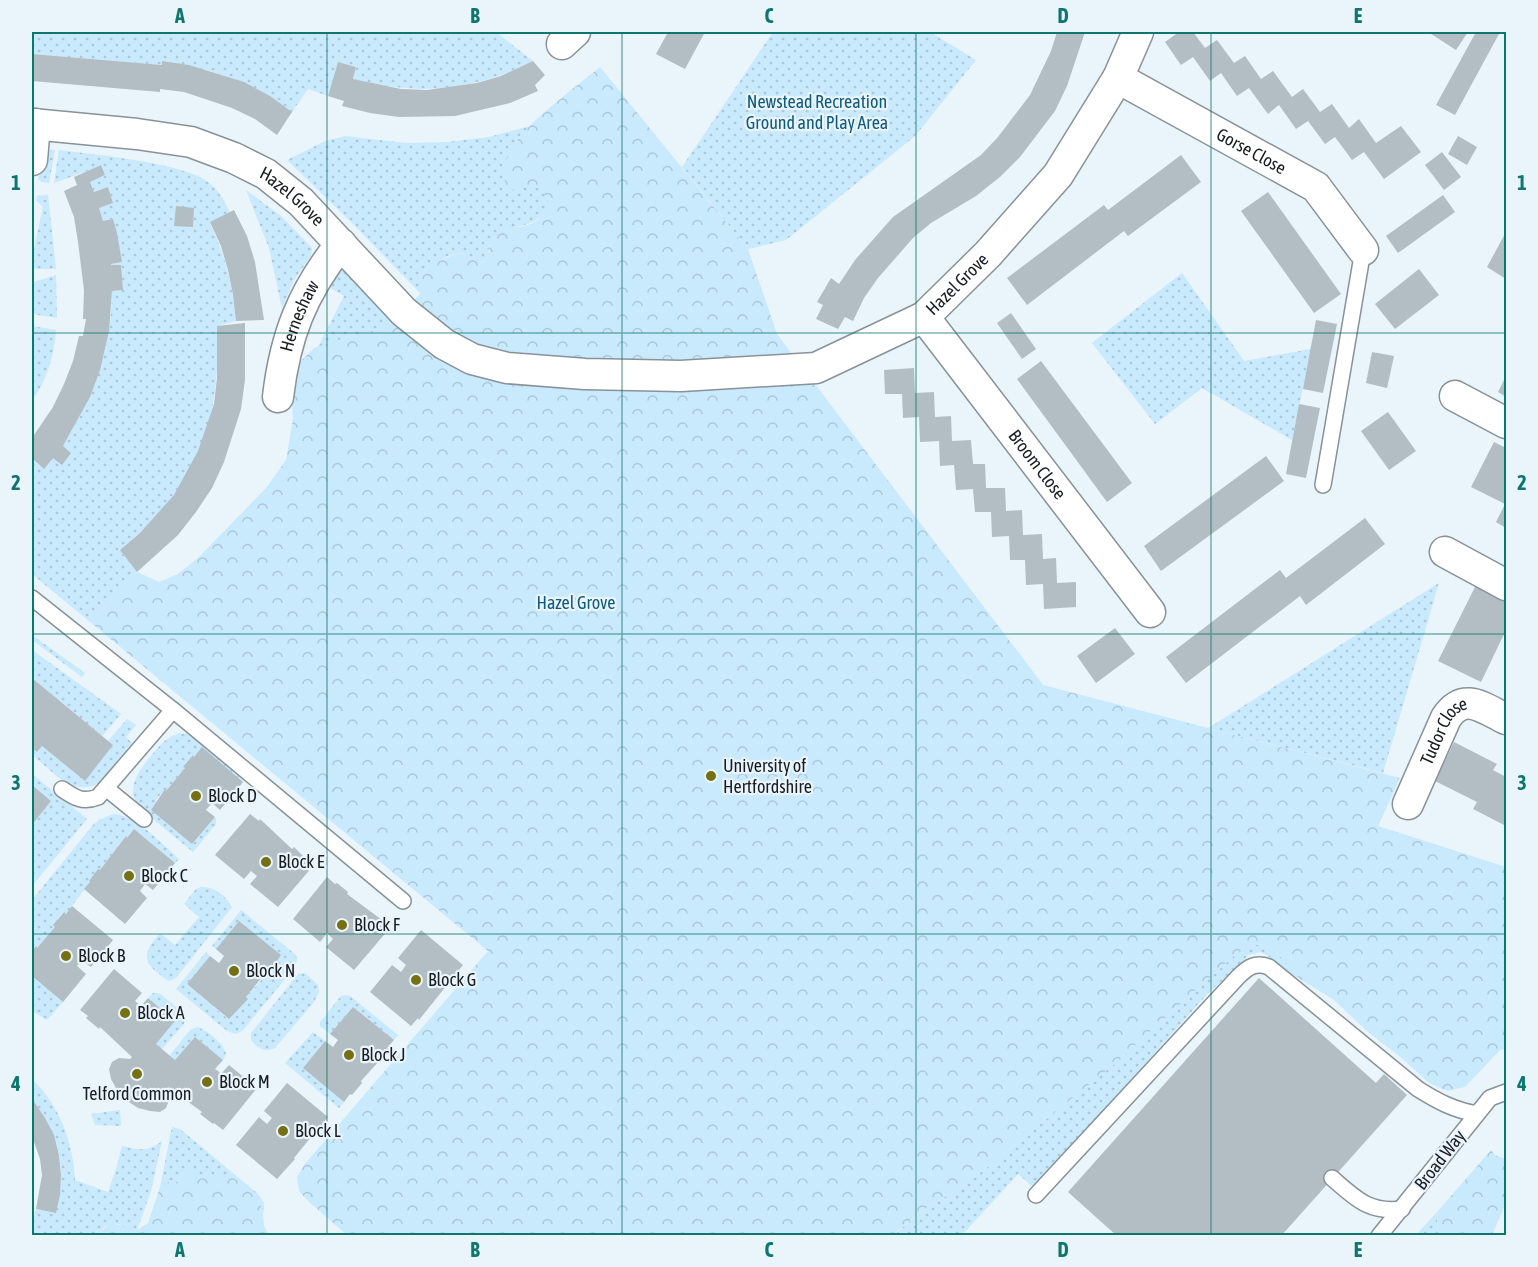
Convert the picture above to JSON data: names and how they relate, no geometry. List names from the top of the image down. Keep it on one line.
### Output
{"streets":{"street":["Gorse Close","Hazel Grove","Herneshaw","Broom Close","Tudor Close"],"lane":["Broad Way"]},"crossings":[["Gorse Close","Hazel Grove"],["Hazel Grove","Herneshaw"],["Hazel Grove","Broom Close"]],"parks":["Newstead Recreation Ground and Play Area","Hazel Grove"],"places":["University of Hertfordshire","Block D","Block E","Block C","Block F","Block B","Block N","Block G","Block A","Block J","Telford Common","Block M","Block L"],"grid":{"columns":["A","B","C","D","E"],"rows":["1","2","3","4"]}}
